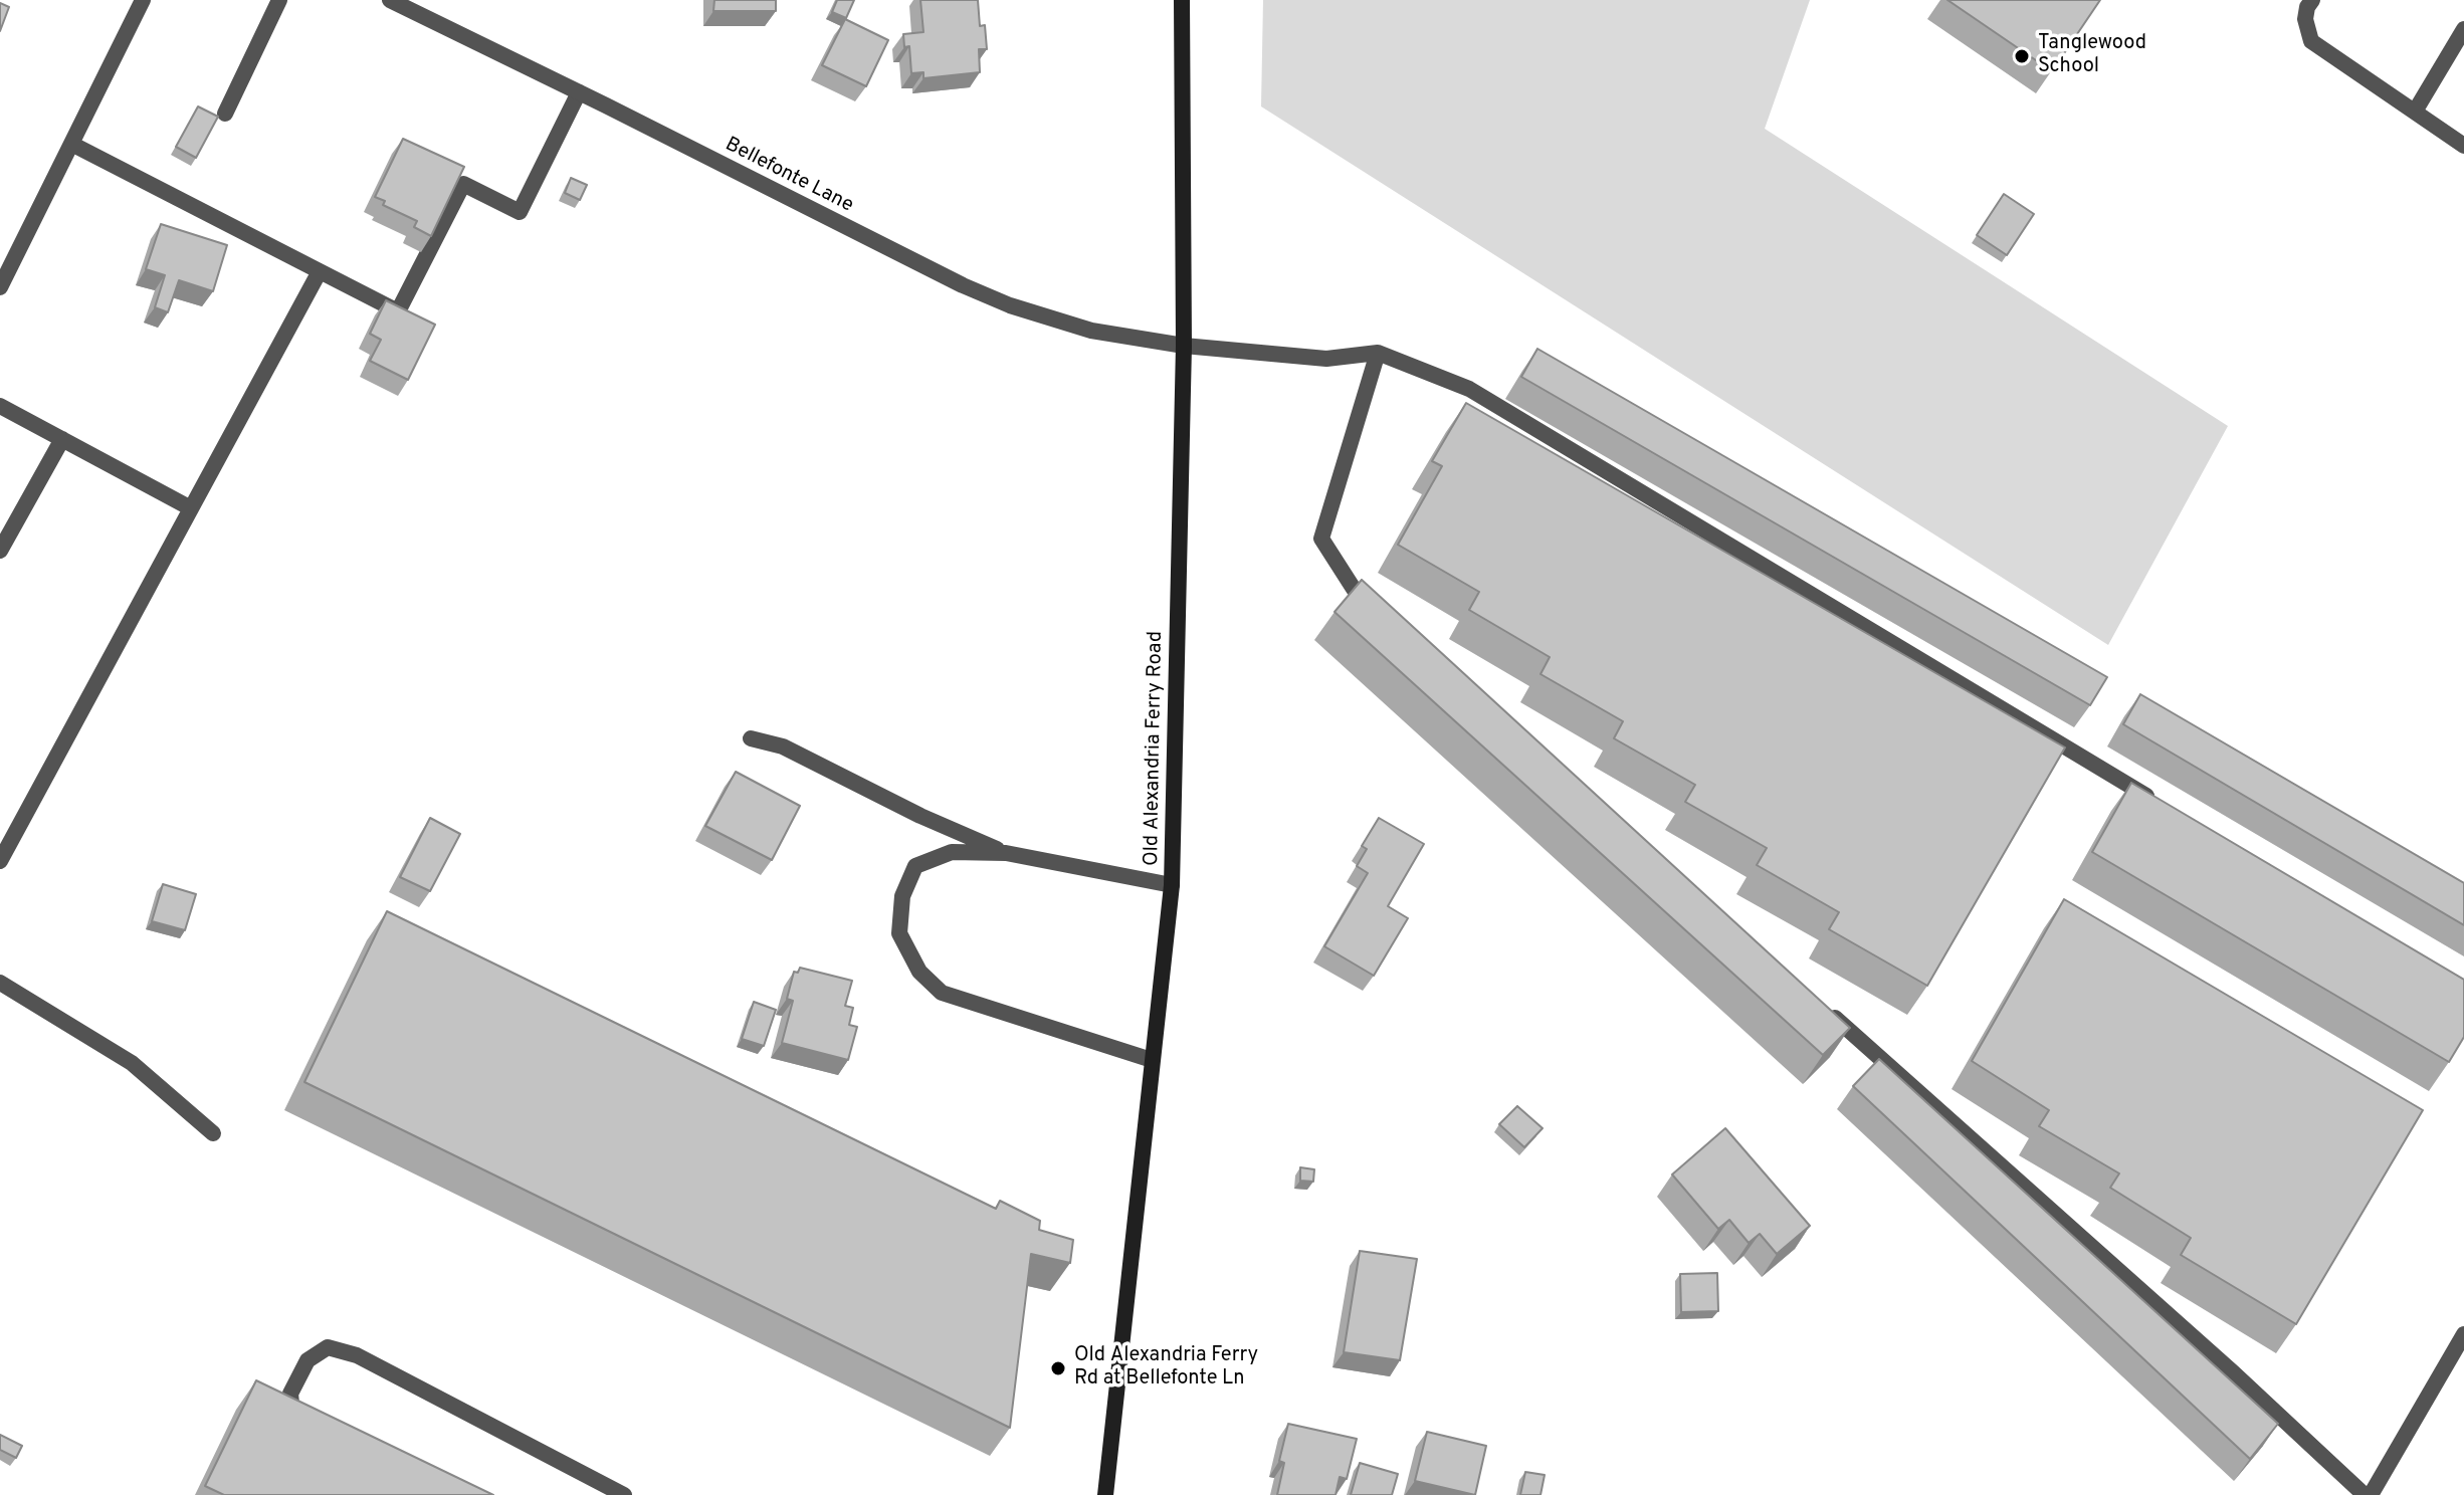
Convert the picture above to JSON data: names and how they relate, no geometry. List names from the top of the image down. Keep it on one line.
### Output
{"streets":{"main road":["Old Alexandria Ferry Road"],"street":["Bellefonte Lane"]},"crossings":[["Bellefonte Lane","Old Alexandria Ferry Road"]],"places":["Tanglewood School","Old Alexandria Ferry Rd at Bellefonte Ln"]}
